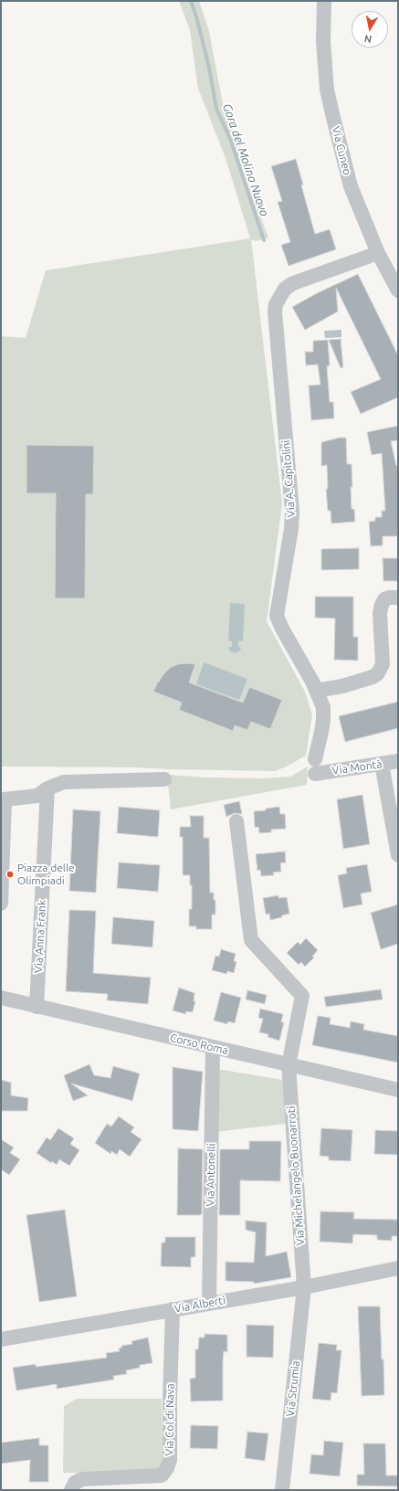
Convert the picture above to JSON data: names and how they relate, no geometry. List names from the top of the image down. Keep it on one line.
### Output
{"streets":{"street":["Via Cuneo","Via A. Capitolini","Via Montà","Via Anna Frank","Corso Roma","Via Antonelli","Via Michelangelo Buonarroti","Via Alberti","Via Strumia","Via Col di Nava"]},"crossings":[["Via Cuneo","Via A. Capitolini"],["Via A. Capitolini","Via Montà"],["Via Anna Frank","Corso Roma"],["Corso Roma","Via Antonelli"],["Corso Roma","Via Michelangelo Buonarroti"],["Via Antonelli","Via Alberti"],["Via Michelangelo Buonarroti","Via Alberti"],["Via Michelangelo Buonarroti","Via Strumia"],["Via Alberti","Via Strumia"],["Via Alberti","Via Col di Nava"]],"water":["Gora del Molino Nuovo"],"places":["Piazza delle Olimpiadi"],"north":"bottom"}
